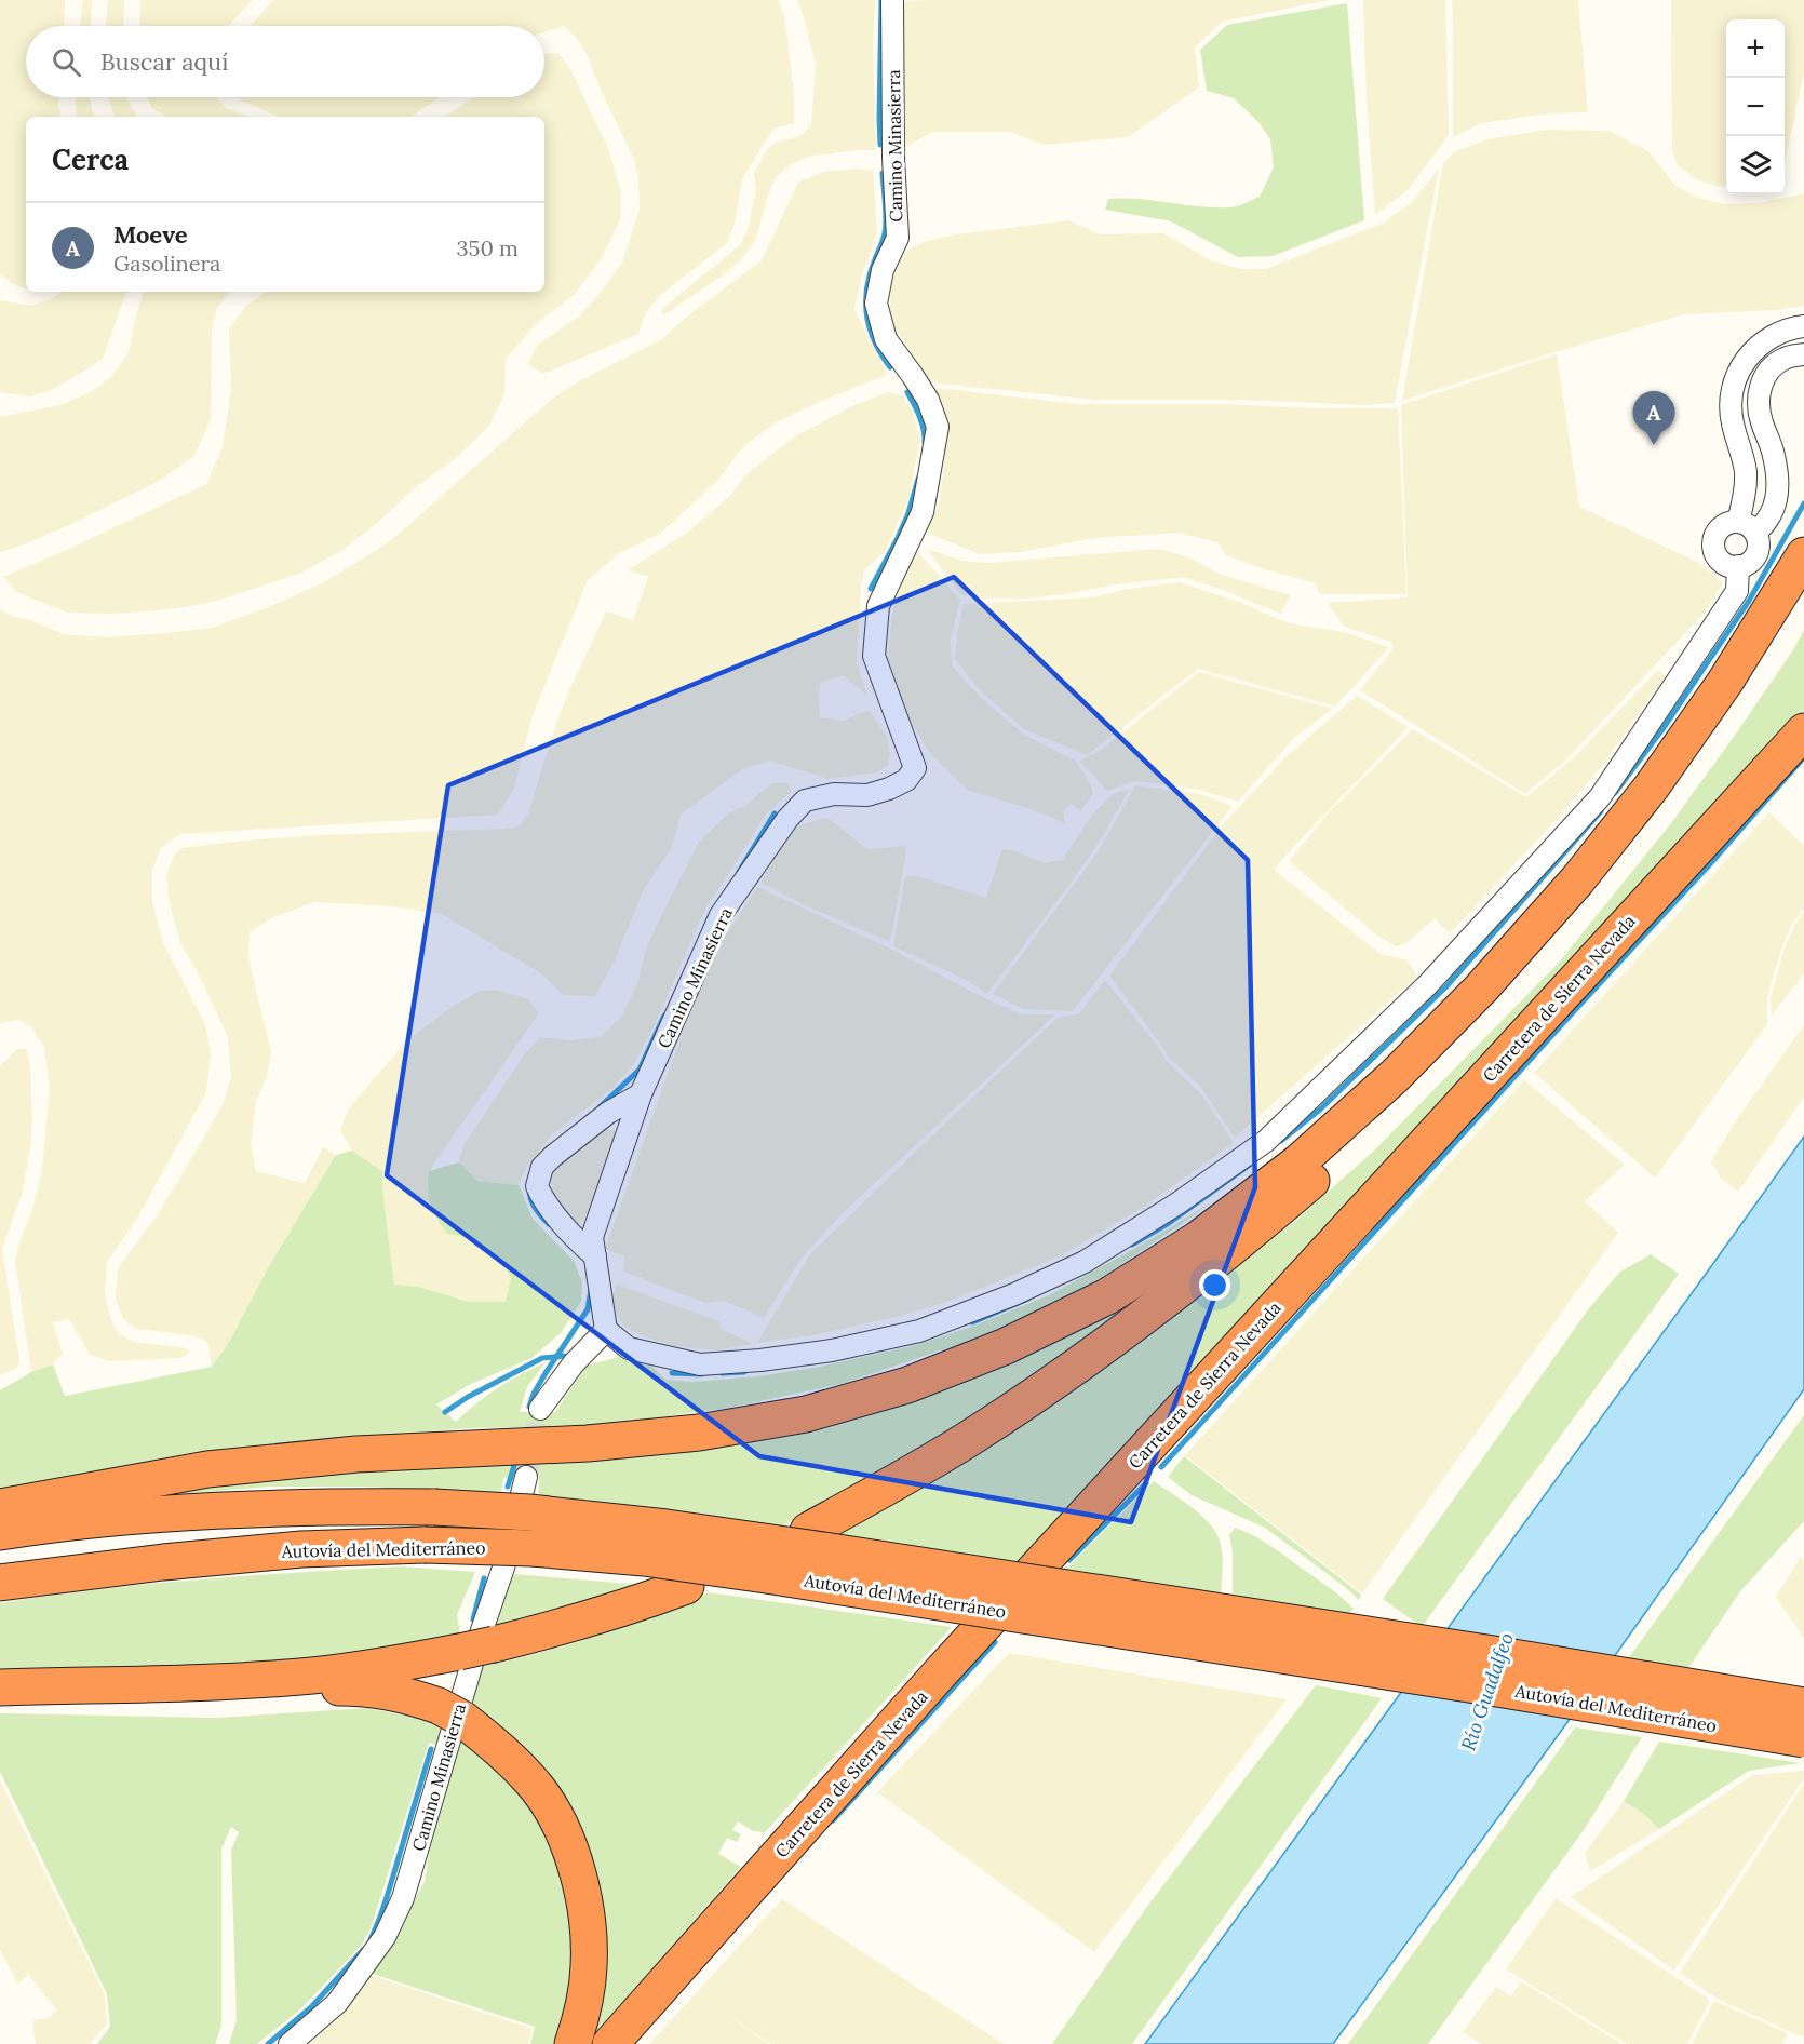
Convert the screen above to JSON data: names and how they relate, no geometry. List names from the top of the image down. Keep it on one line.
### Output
{"streets":{"highway":["Carretera de Sierra Nevada","Autovía del Mediterráneo"],"street":["Camino Minasierra"]},"water":["Río Guadalfeo"],"page":{"map_buttons":["+","−"],"search":"Buscar aquí","heading":"Cerca","list":[{"mark":"A","name":"Moeve","note":"Gasolinera","value":"350 m"}],"pins":"A"}}
